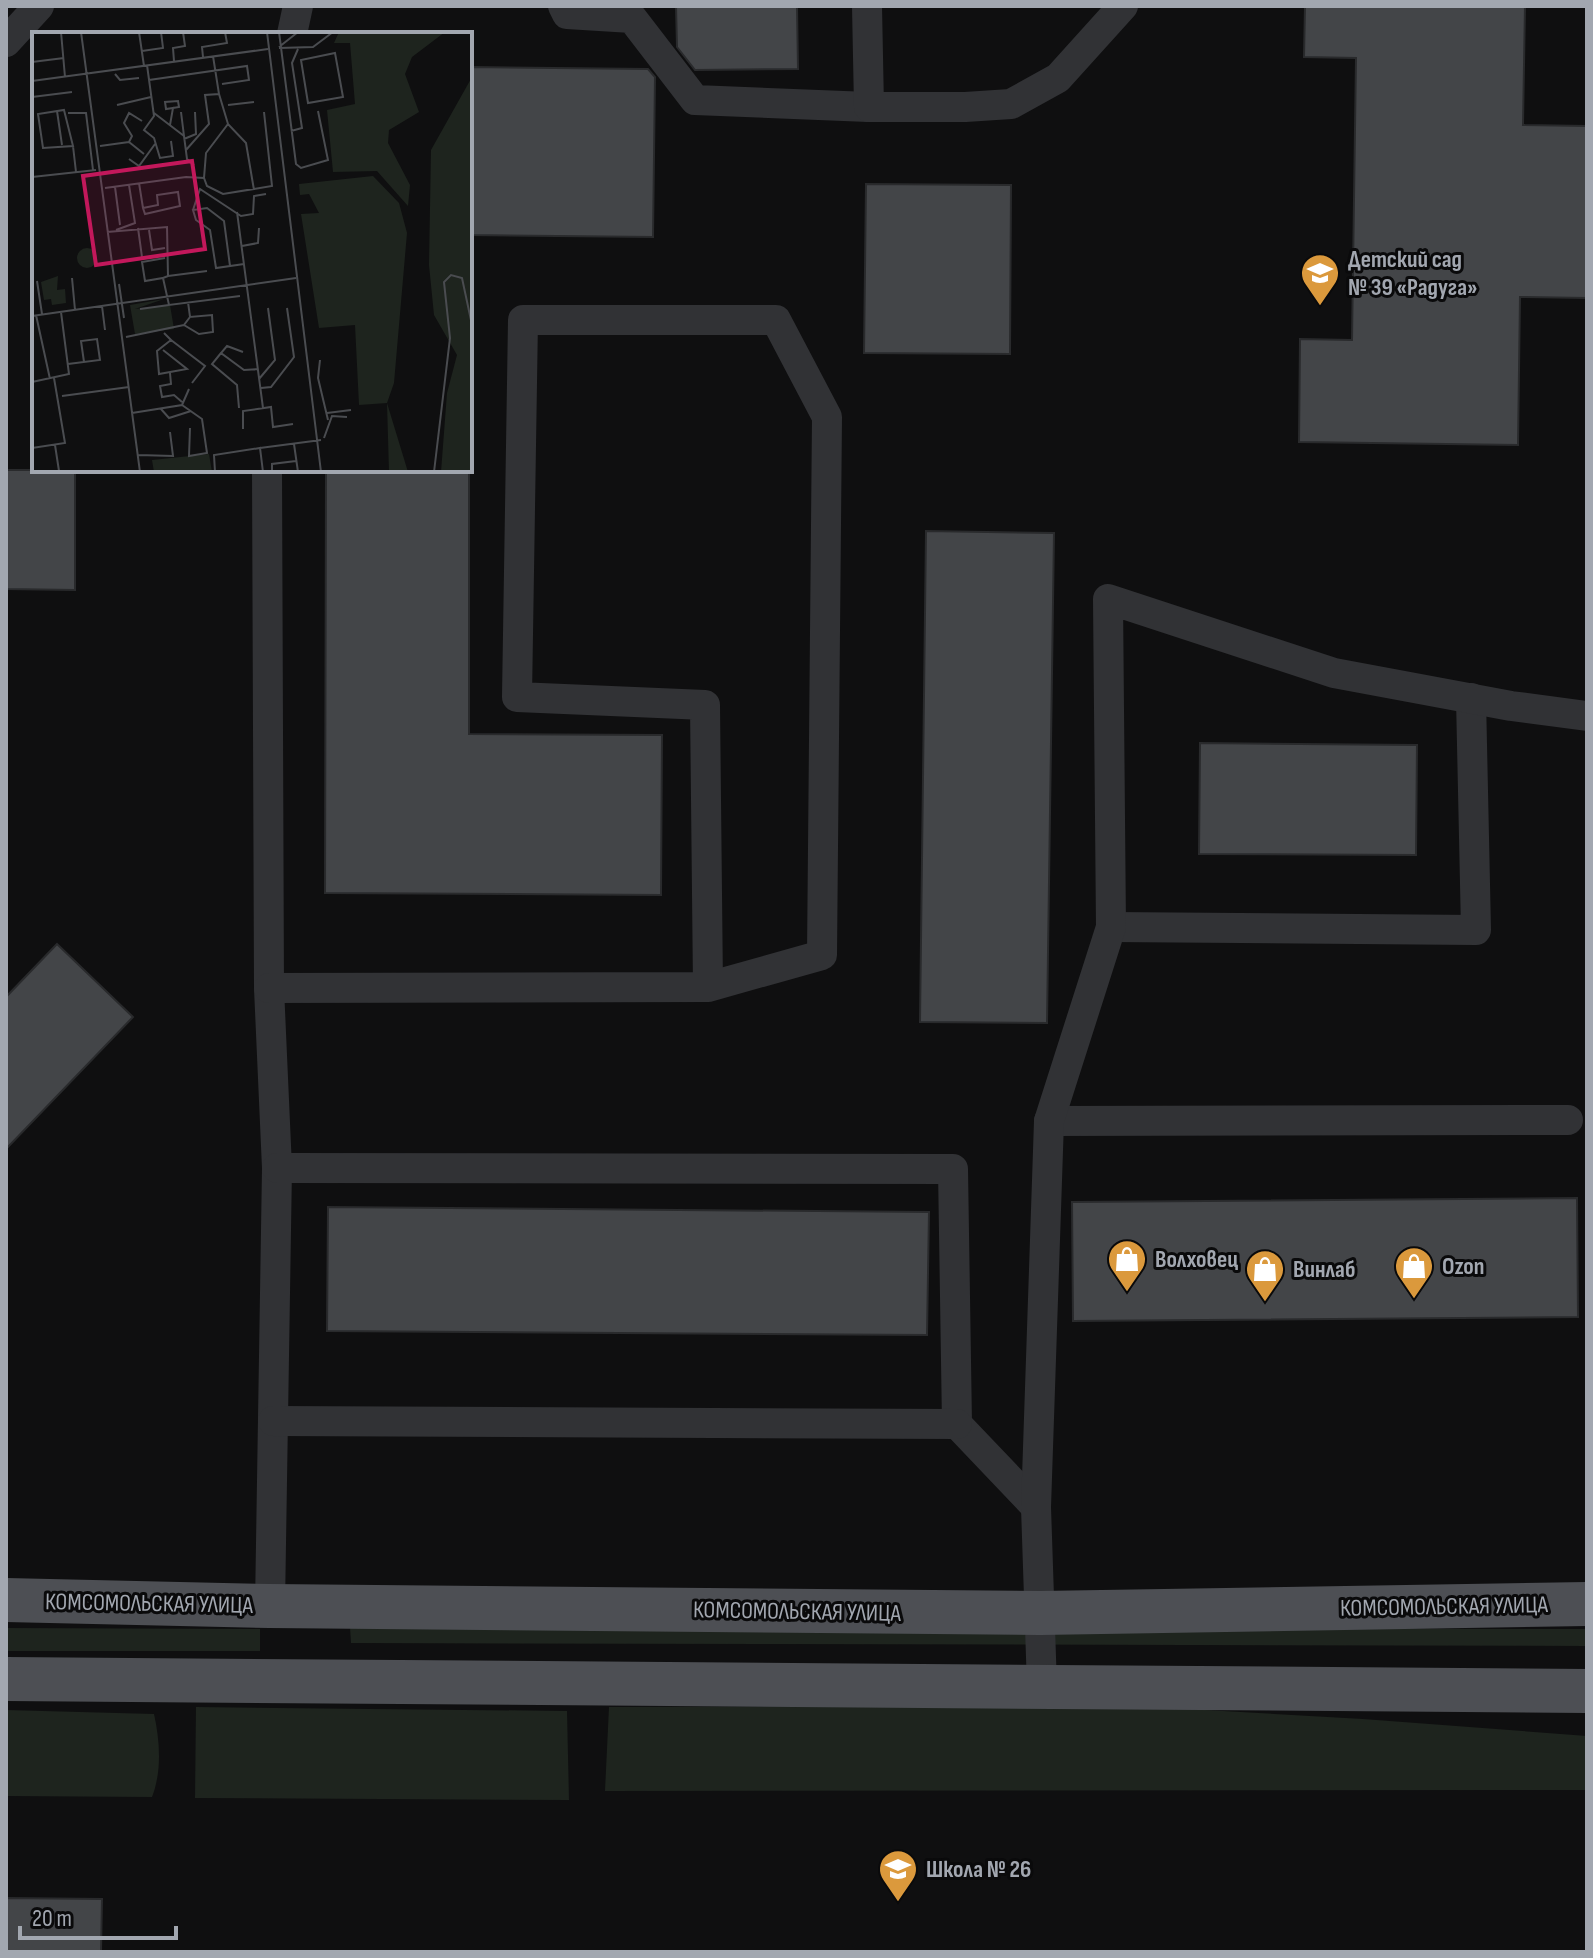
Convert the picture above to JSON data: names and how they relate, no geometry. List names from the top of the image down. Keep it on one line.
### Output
{"streets":{"main road":["КОМСОМОЛЬСКАЯ УЛИЦА"]},"places":{"school or university":["Детский сад № 39 «Радуга»","Школа № 26"],"shop":["Волховец","Ozon","Винлаб"]},"scale_bar":"20 m"}
